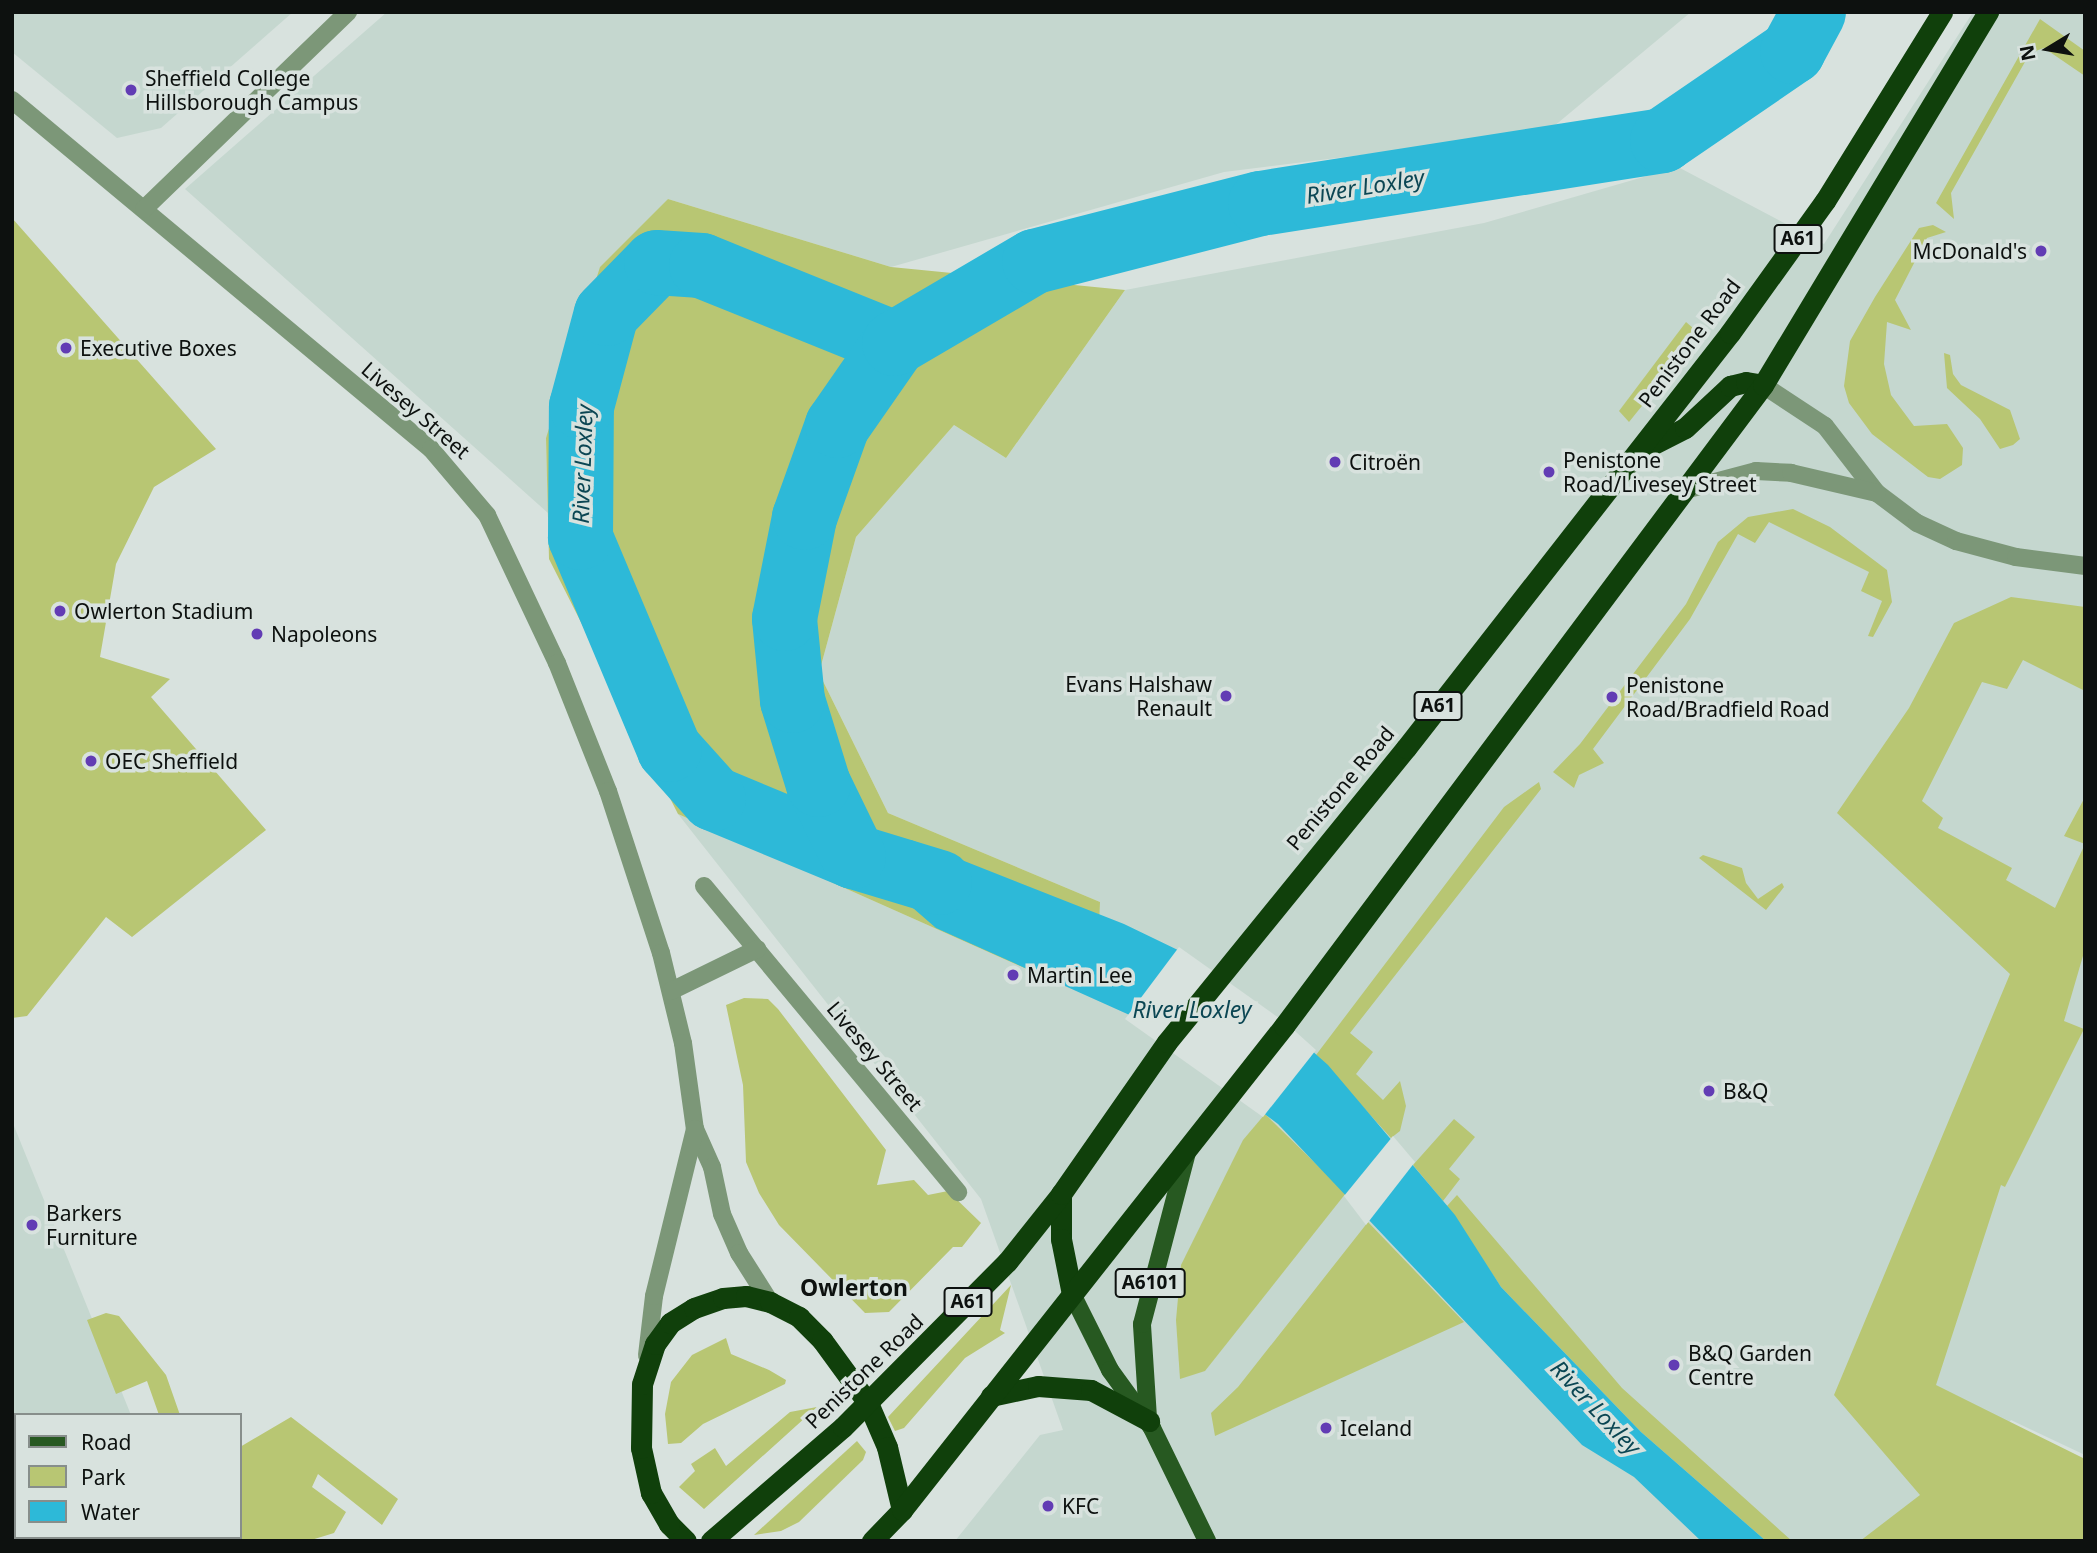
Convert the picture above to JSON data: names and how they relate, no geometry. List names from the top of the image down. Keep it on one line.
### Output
{"streets":{"highway":["A61","Penistone Road"],"main road":["A6101"],"street":["Livesey Street"]},"crossings":[["A61","A6101"]],"districts":["Owlerton"],"water":["River Loxley"],"places":["Sheffield College Hillsborough Campus","McDonald's","Executive Boxes","Citroën","Penistone Road/Livesey Street","Owlerton Stadium","Napoleons","Evans Halshaw Renault","Penistone Road/Bradfield Road","OEC Sheffield","Martin Lee","B&Q","Barkers Furniture","B&Q Garden Centre","Iceland","KFC"],"legend":["Road","Park","Water"],"north":"left"}
